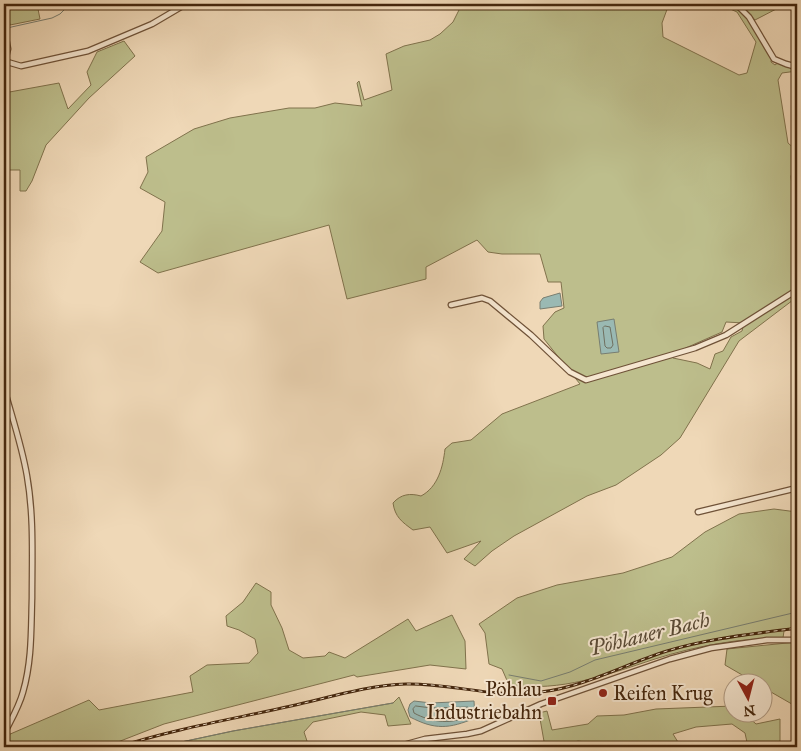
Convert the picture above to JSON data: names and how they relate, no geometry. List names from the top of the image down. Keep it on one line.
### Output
{"water":["Pöhlauer Bach"],"places":{"other":["Reifen Krug"],"transit":["Pöhlau Industriebahn"]},"north":"bottom"}
